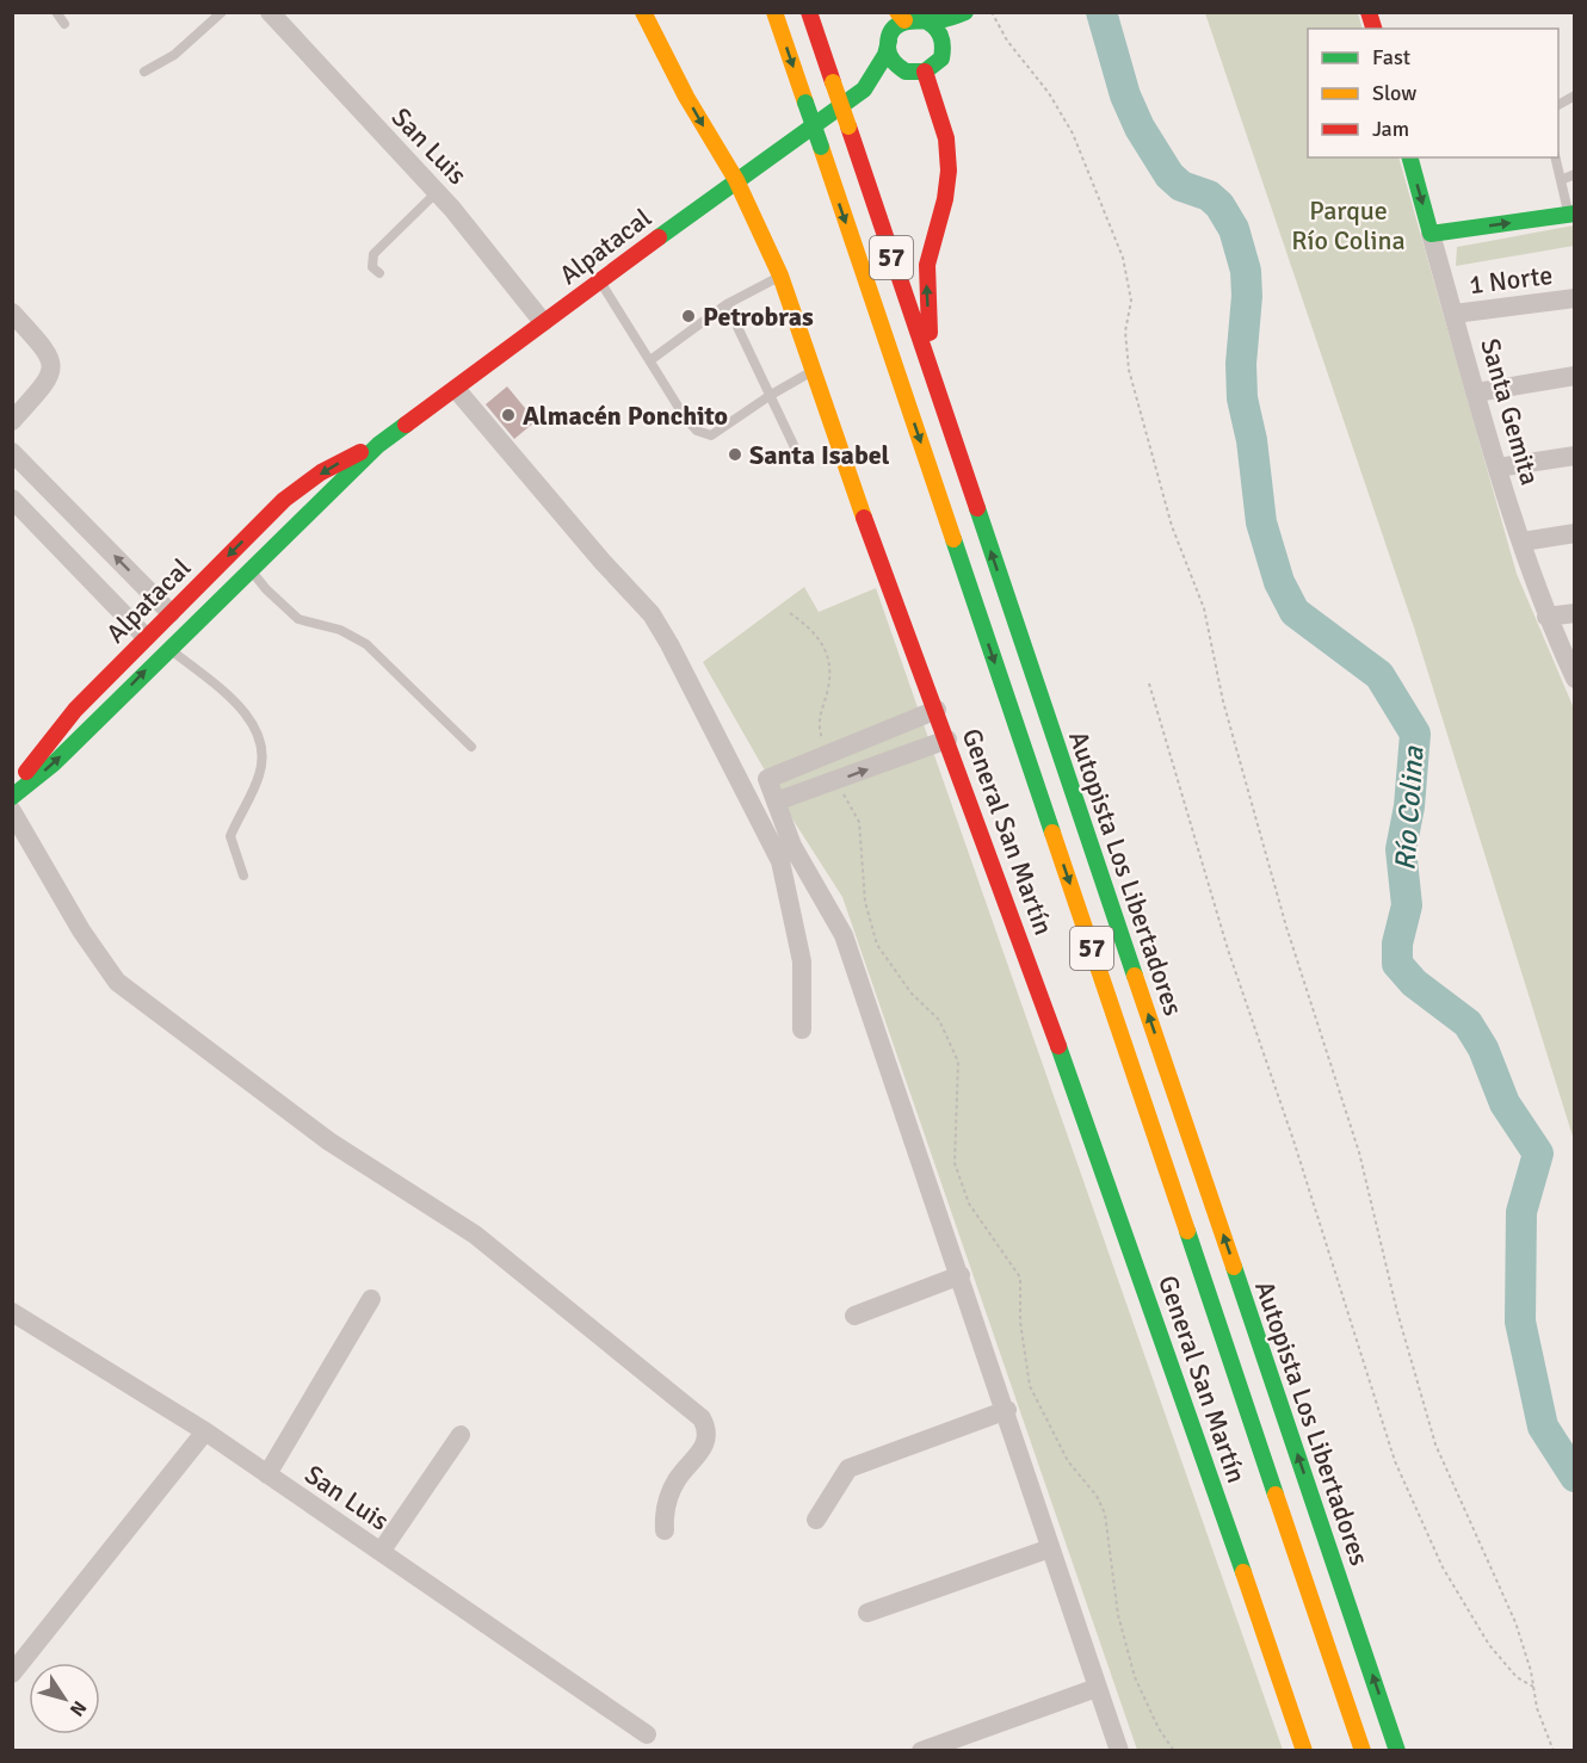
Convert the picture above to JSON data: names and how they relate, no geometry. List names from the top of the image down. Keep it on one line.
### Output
{"streets":{"main road":["Alpatacal","57","Santa Gemita","General San Martín","Autopista Los Libertadores"],"street":["San Luis","1 Norte"]},"crossings":[["San Luis","Alpatacal"],["Alpatacal","General San Martín"],["1 Norte","Santa Gemita"]],"water":["Río Colina"],"parks":["Parque Río Colina"],"places":["Petrobras","Almacén Ponchito","Santa Isabel"],"legend":["Fast","Slow","Jam"],"north":"bottom right"}
